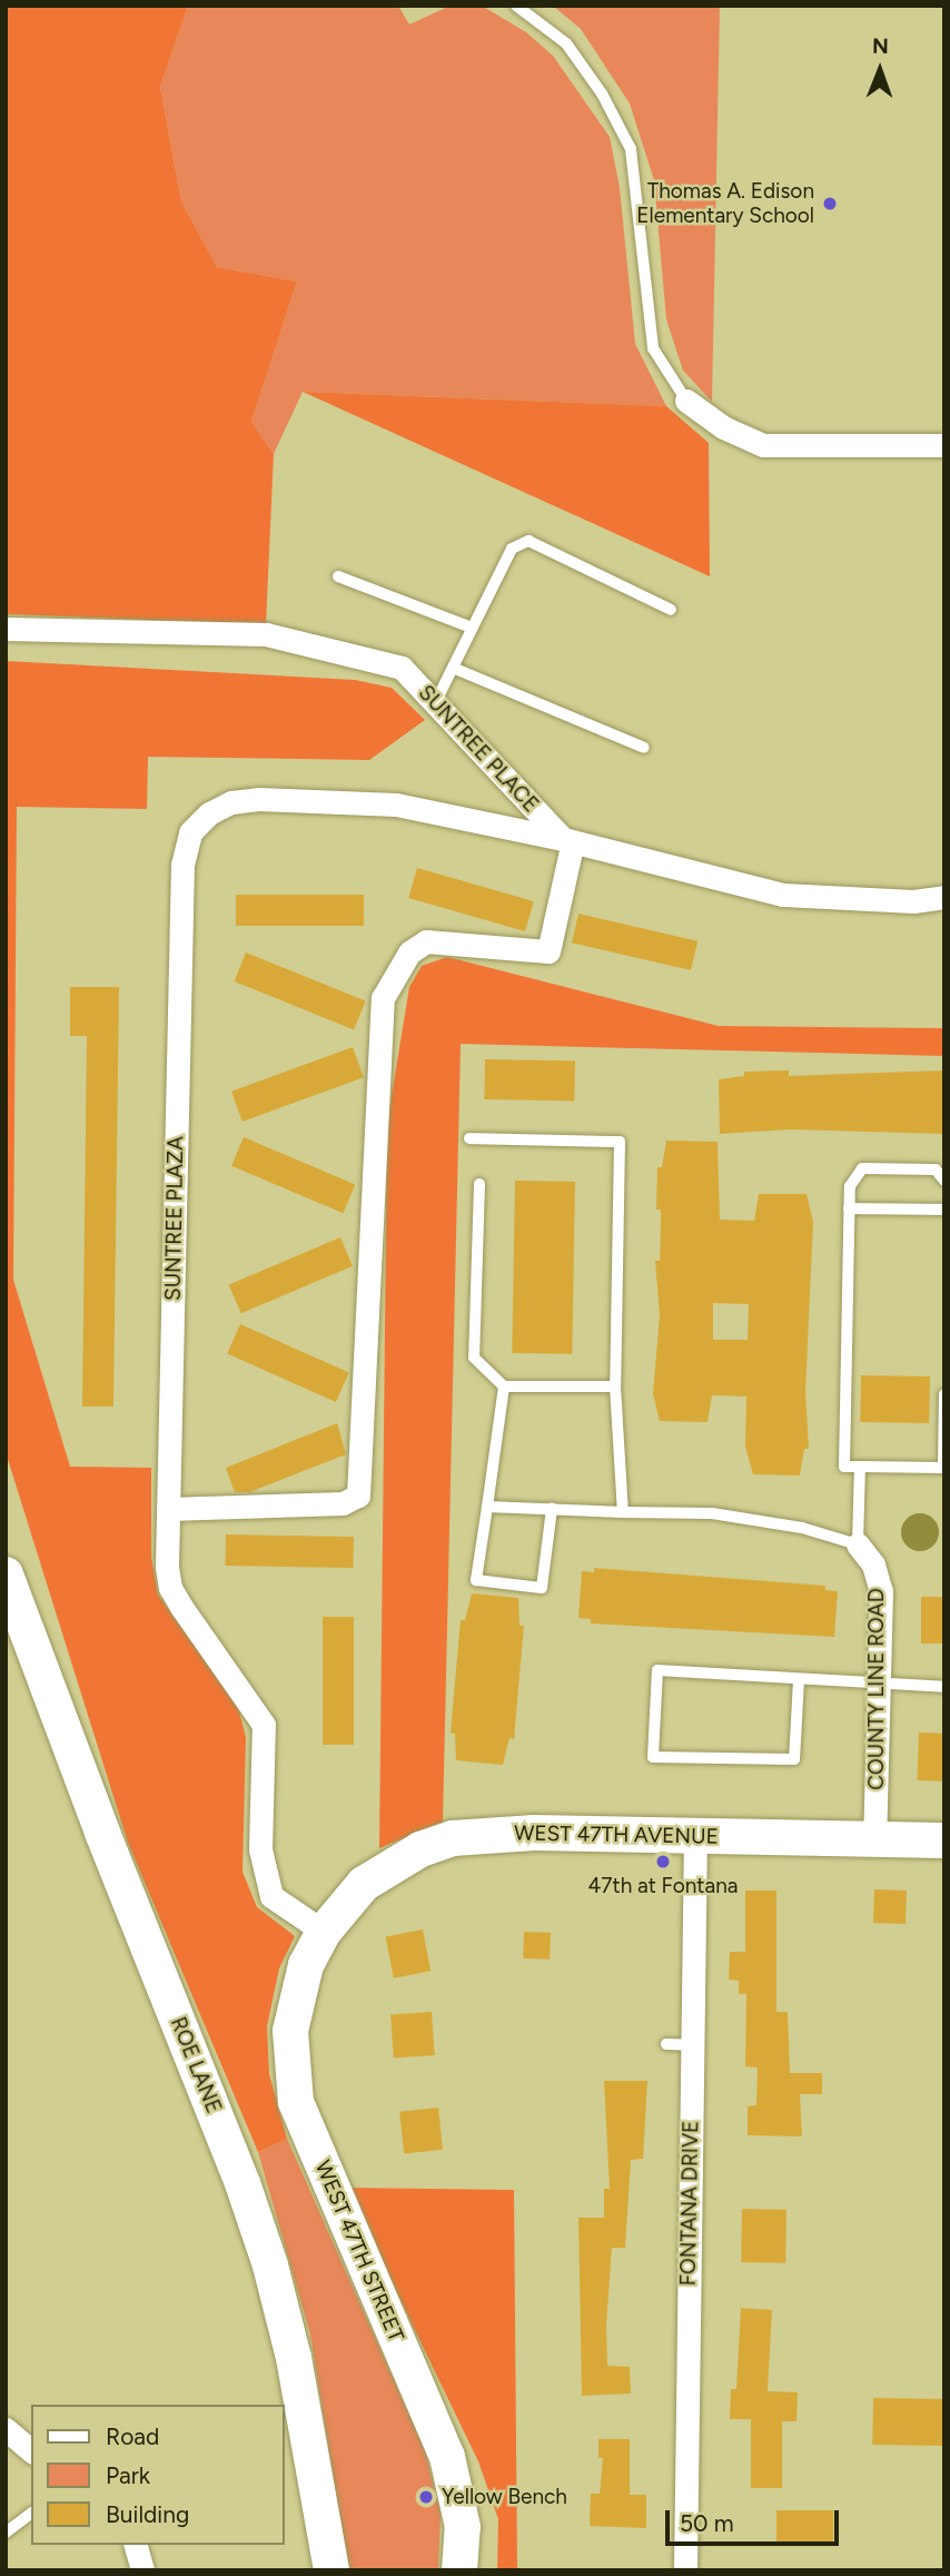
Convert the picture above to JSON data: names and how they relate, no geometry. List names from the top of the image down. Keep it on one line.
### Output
{"streets":{"street":["SUNTREE PLACE","SUNTREE PLAZA","COUNTY LINE ROAD","WEST 47TH AVENUE","ROE LANE","FONTANA DRIVE","WEST 47TH STREET"]},"crossings":[["SUNTREE PLACE","SUNTREE PLAZA"],["SUNTREE PLAZA","WEST 47TH AVENUE"],["SUNTREE PLAZA","WEST 47TH STREET"],["COUNTY LINE ROAD","WEST 47TH AVENUE"],["WEST 47TH AVENUE","FONTANA DRIVE"],["WEST 47TH AVENUE","WEST 47TH STREET"]],"places":["Thomas A. Edison Elementary School","47th at Fontana","Yellow Bench"],"legend":["Road","Park","Building"],"scale_bar":"50 m","north":"top"}
